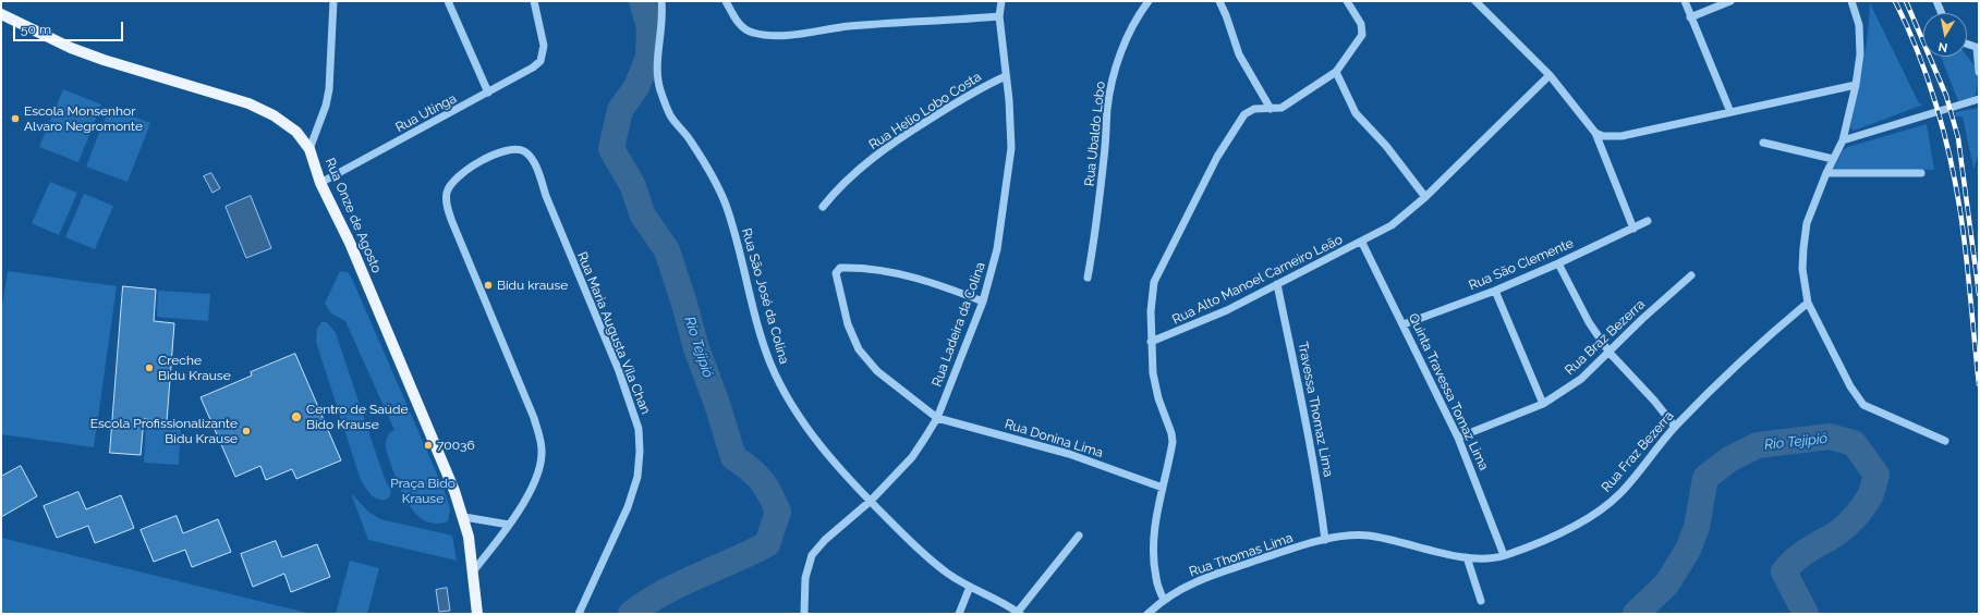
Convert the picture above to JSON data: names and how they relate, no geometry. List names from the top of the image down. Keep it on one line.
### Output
{"streets":{"main road":["Rua Onze de Agosto"],"street":["Rua Helio Lobo Costa","Rua Utinga","Rua Ubaldo Lobo","Rua São Clemente","Rua Alto Manoel Carneiro Leão","Rua São José da Colina","Rua Ladeira da Colina","Rua Maria Augusta Vila Chan","Rua Braz Bezerra","Quinta Travessa Tomaz Lima","Travessa Thomaz Lima","Rua Donina Lima","Rua Fraz Bezerra","Rua Thomas Lima"]},"crossings":[["Rua Helio Lobo Costa","Rua Ladeira da Colina"],["Rua Utinga","Rua Onze de Agosto"],["Rua São Clemente","Quinta Travessa Tomaz Lima"],["Rua Alto Manoel Carneiro Leão","Quinta Travessa Tomaz Lima"],["Rua Alto Manoel Carneiro Leão","Travessa Thomaz Lima"],["Rua São José da Colina","Rua Ladeira da Colina"],["Rua Ladeira da Colina","Rua Donina Lima"],["Rua Braz Bezerra","Quinta Travessa Tomaz Lima"],["Quinta Travessa Tomaz Lima","Rua Fraz Bezerra"],["Travessa Thomaz Lima","Rua Fraz Bezerra"],["Travessa Thomaz Lima","Rua Thomas Lima"],["Rua Fraz Bezerra","Rua Thomas Lima"]],"water":["Rio Tejipió"],"parks":["Praça Bido Krause"],"places":["Escola Monsenhor Alvaro Negromonte","Bidu krause","Creche Bidu Krause","Centro de Saúde Bido Krause","Escola Profissionalizante Bidu Krause","70036"],"scale_bar":"50 m","north":"bottom"}
